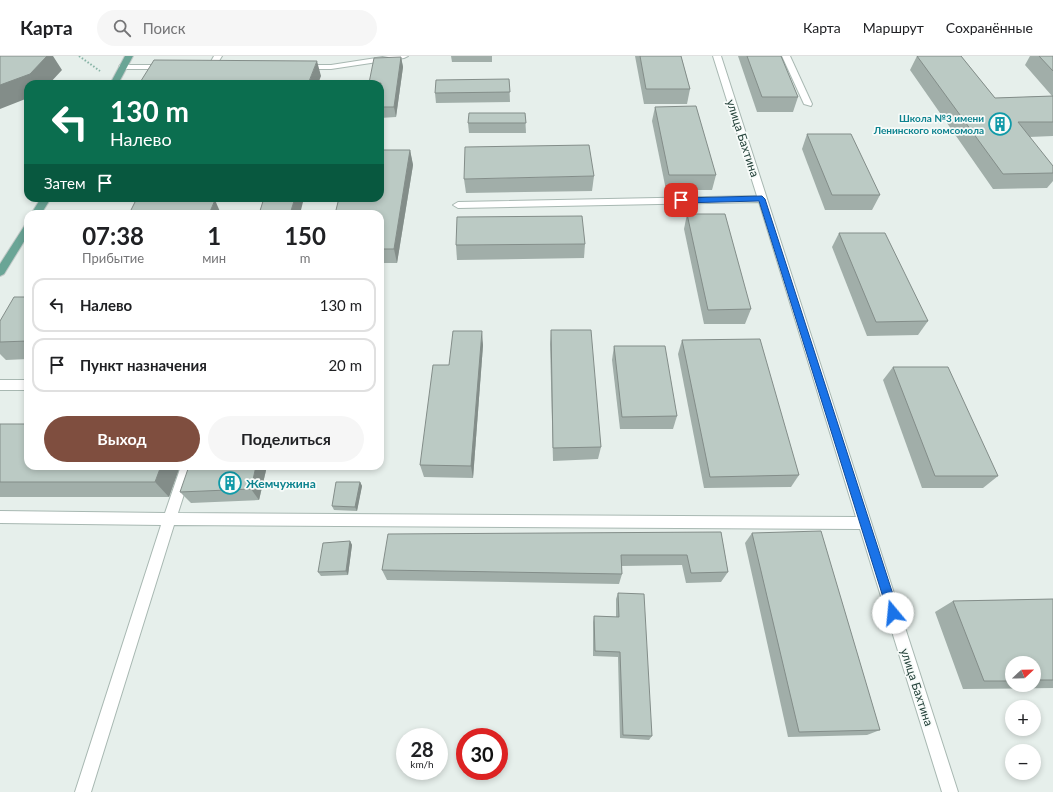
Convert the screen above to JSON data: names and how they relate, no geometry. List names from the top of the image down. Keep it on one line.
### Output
{"streets":{"street":["улица Бахтина"]},"places":{"building":["Школа №3 имени Ленинского комсомола","Жемчужина"]},"north":"right","page":{"header":"Карта","search":"Поиск","nav":["Карта","Маршрут","Сохранённые"],"turn":["130 m","Налево"],"then":"Затем","eta":["07:38","Прибытие","1","мин","150","m"],"list":[{"name":"Налево","value":"130 m"},{"name":"Пункт назначения","value":"20 m"}],"buttons":["Выход","Поделиться"],"map_buttons":["+","−"],"speed":"28 km/h","limit":"30"}}
